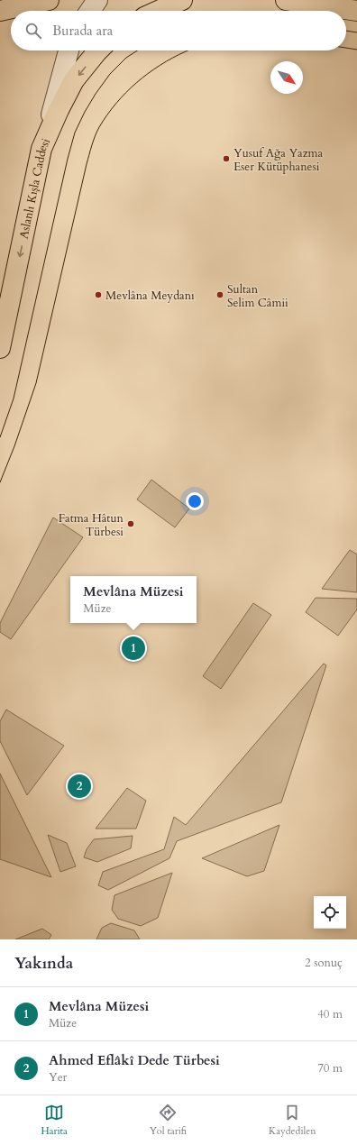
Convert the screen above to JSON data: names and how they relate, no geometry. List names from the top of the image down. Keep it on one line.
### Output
{"streets":{"main road":["Aslanlı Kışla Caddesi"]},"one_way":["Aslanlı Kışla Caddesi"],"places":["Yusuf Ağa Yazma Eser Kütüphanesi","Mevlâna Meydanı","Sultan Selim Câmii","Fatma Hâtun Türbesi"],"north":"bottom right","page":{"search":"Burada ara","popup":["Mevlâna Müzesi","Müze"],"pins":["1","2"],"heading":["Yakında","2 sonuç"],"list":[{"mark":"1","name":"Mevlâna Müzesi","note":"Müze","value":"40 m"},{"mark":"2","name":"Ahmed Eflâkî Dede Türbesi","note":"Yer","value":"70 m"}],"nav":["Harita","Yol tarifi","Kaydedilen"]}}
